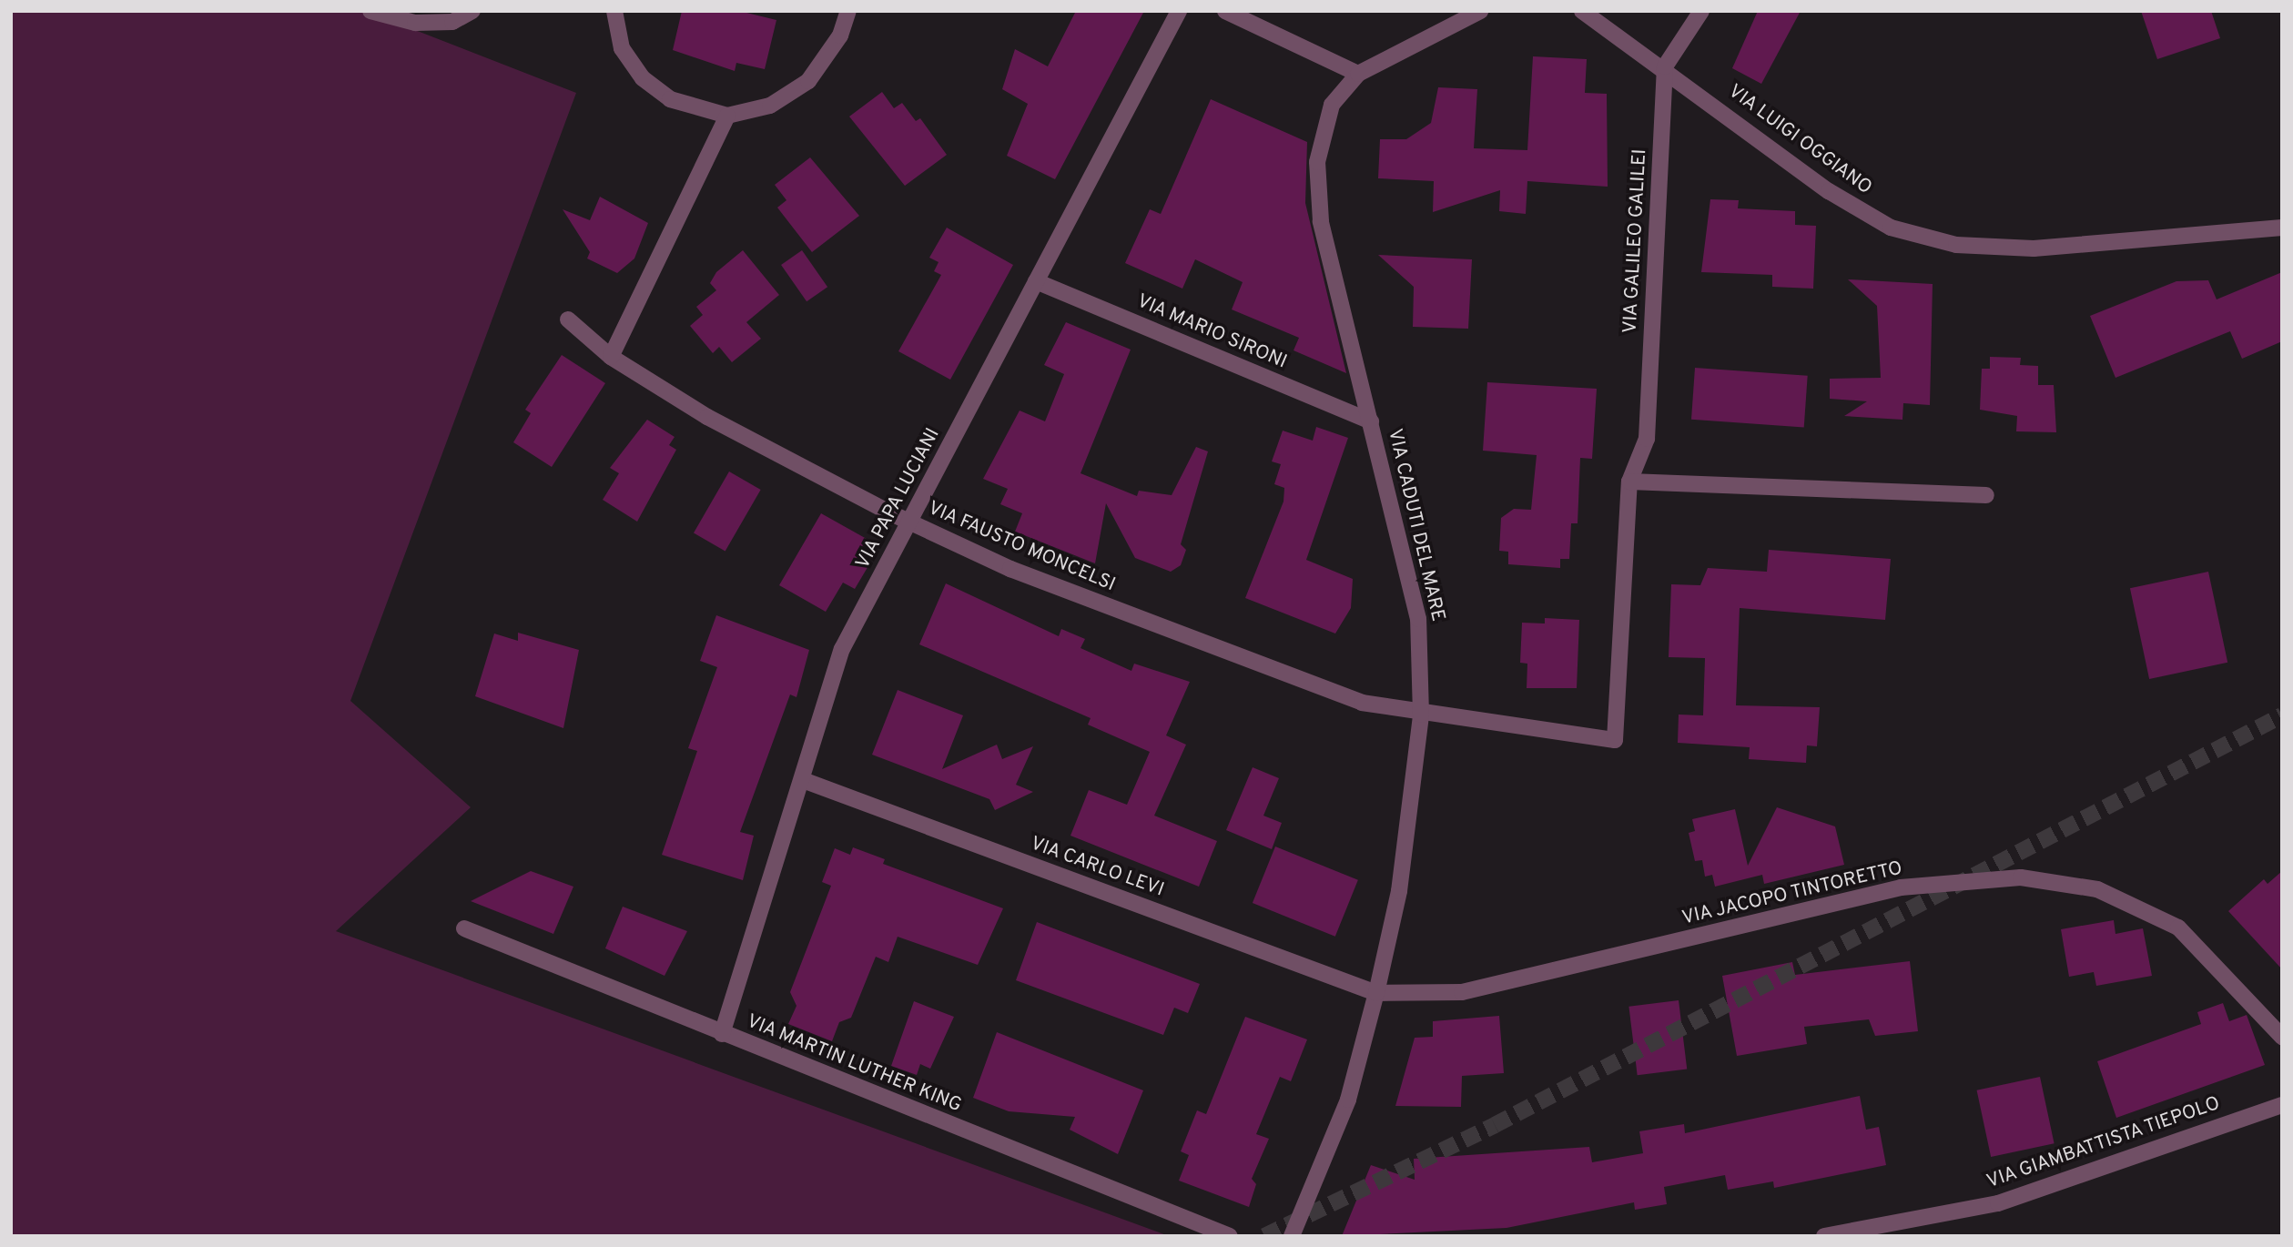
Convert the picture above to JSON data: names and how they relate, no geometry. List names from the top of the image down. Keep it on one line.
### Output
{"streets":{"street":["VIA LUIGI OGGIANO","VIA GALILEO GALILEI","VIA MARIO SIRONI","VIA PAPA LUCIANI","VIA CADUTI DEL MARE","VIA FAUSTO MONCELSI","VIA CARLO LEVI","VIA JACOPO TINTORETTO","VIA MARTIN LUTHER KING","VIA GIAMBATTISTA TIEPOLO"]},"crossings":[["VIA LUIGI OGGIANO","VIA GALILEO GALILEI"],["VIA GALILEO GALILEI","VIA CADUTI DEL MARE"],["VIA GALILEO GALILEI","VIA FAUSTO MONCELSI"],["VIA MARIO SIRONI","VIA PAPA LUCIANI"],["VIA MARIO SIRONI","VIA CADUTI DEL MARE"],["VIA PAPA LUCIANI","VIA FAUSTO MONCELSI"],["VIA PAPA LUCIANI","VIA CARLO LEVI"],["VIA PAPA LUCIANI","VIA MARTIN LUTHER KING"],["VIA CADUTI DEL MARE","VIA FAUSTO MONCELSI"],["VIA CADUTI DEL MARE","VIA CARLO LEVI"],["VIA CADUTI DEL MARE","VIA JACOPO TINTORETTO"],["VIA CARLO LEVI","VIA JACOPO TINTORETTO"]]}
